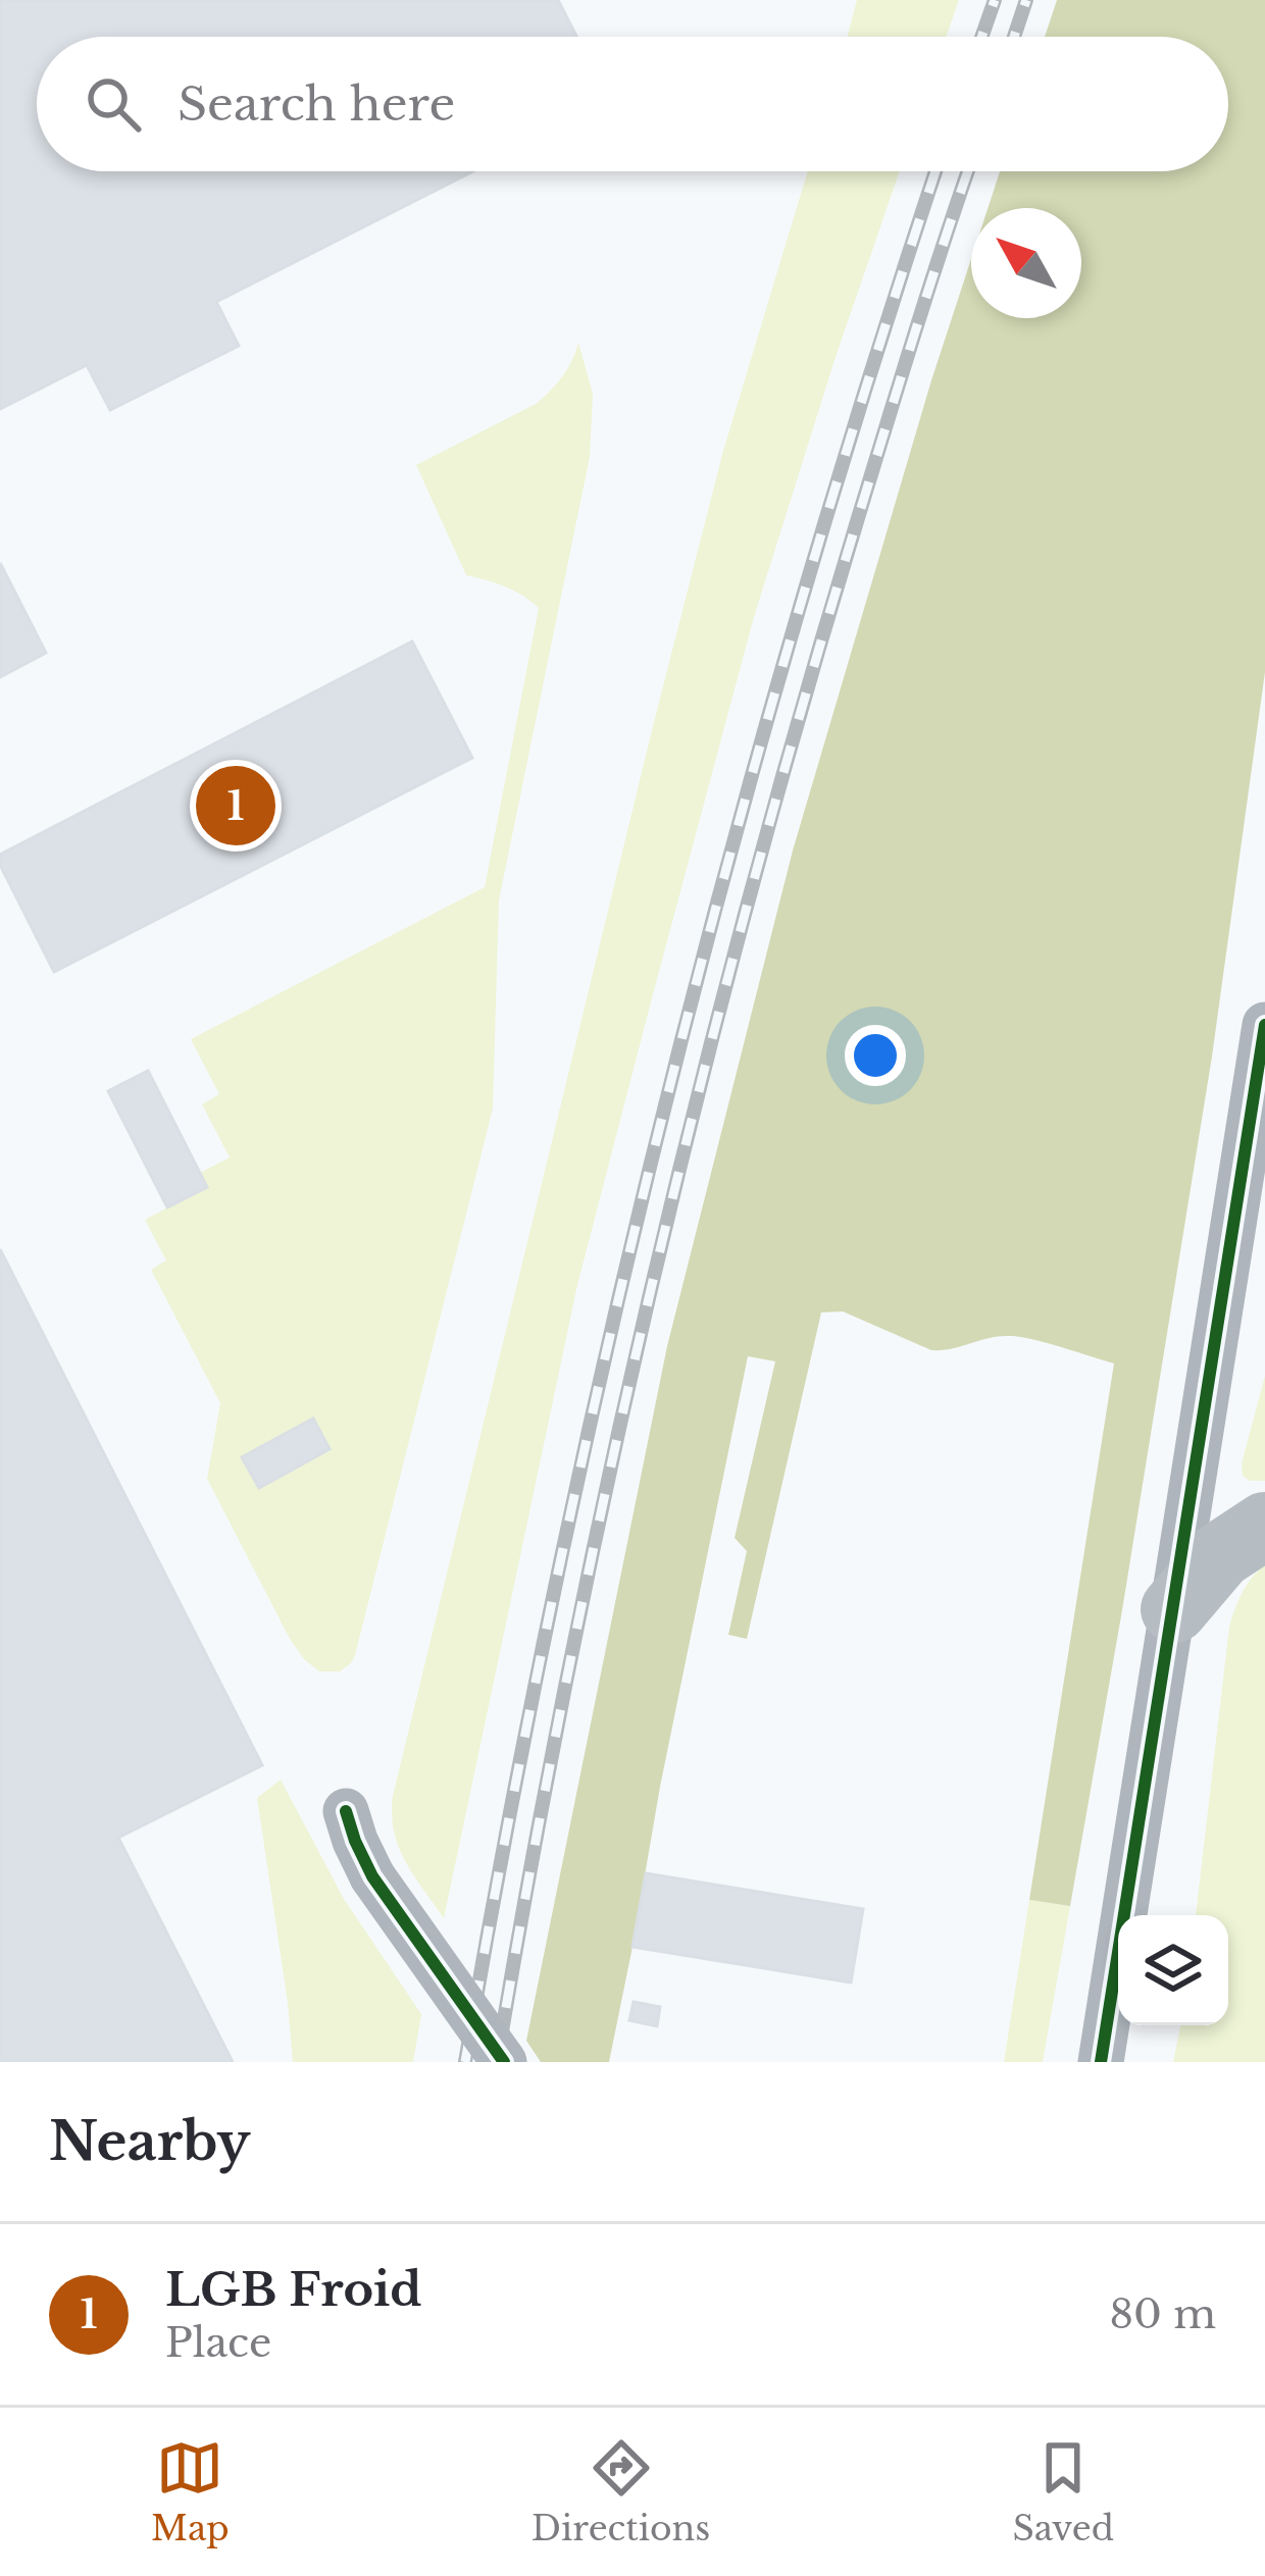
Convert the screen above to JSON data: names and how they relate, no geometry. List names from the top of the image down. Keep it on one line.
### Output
{"north":"top left","page":{"search":"Search here","pins":"1","heading":"Nearby","list":[{"mark":"1","name":"LGB Froid","note":"Place","value":"80 m"}],"nav":["Map","Directions","Saved"]}}
